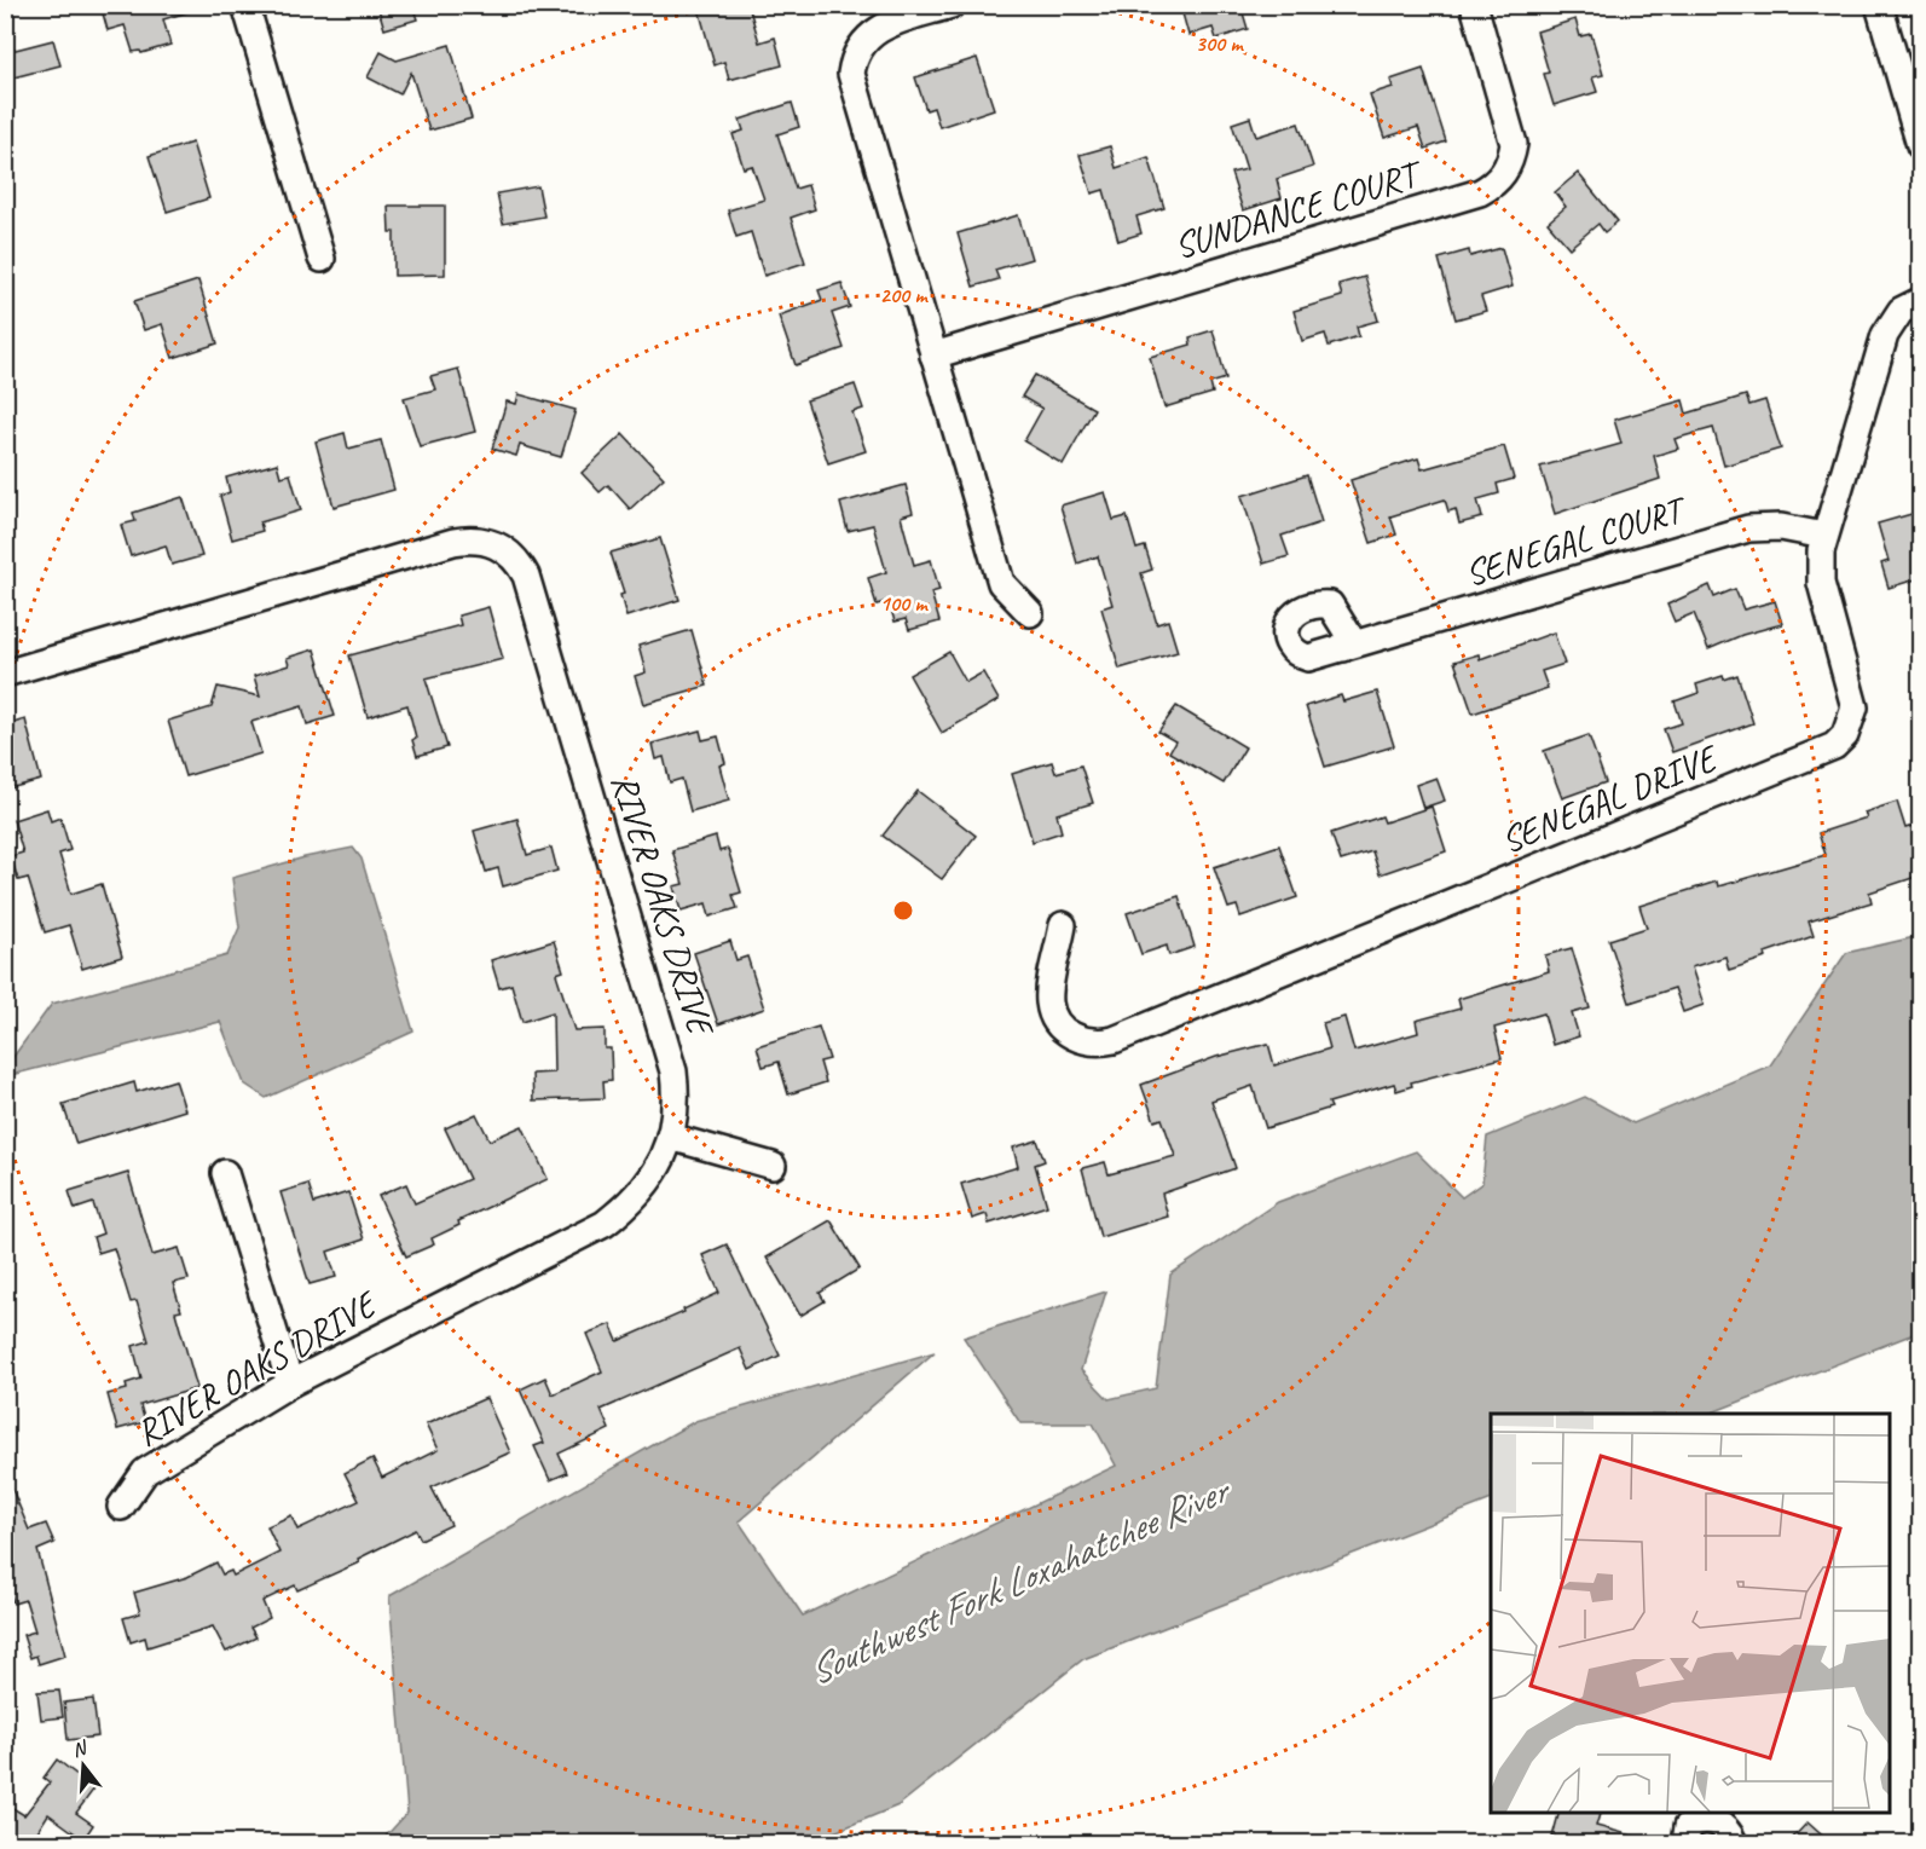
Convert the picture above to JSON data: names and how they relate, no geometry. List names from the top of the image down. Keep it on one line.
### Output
{"streets":{"street":["SUNDANCE COURT","SENEGAL COURT","SENEGAL DRIVE","RIVER OAKS DRIVE"]},"crossings":[["SENEGAL COURT","SENEGAL DRIVE"]],"water":["Southwest Fork Loxahatchee River"],"north":"top","rings":["300 m","200 m","100 m"]}
